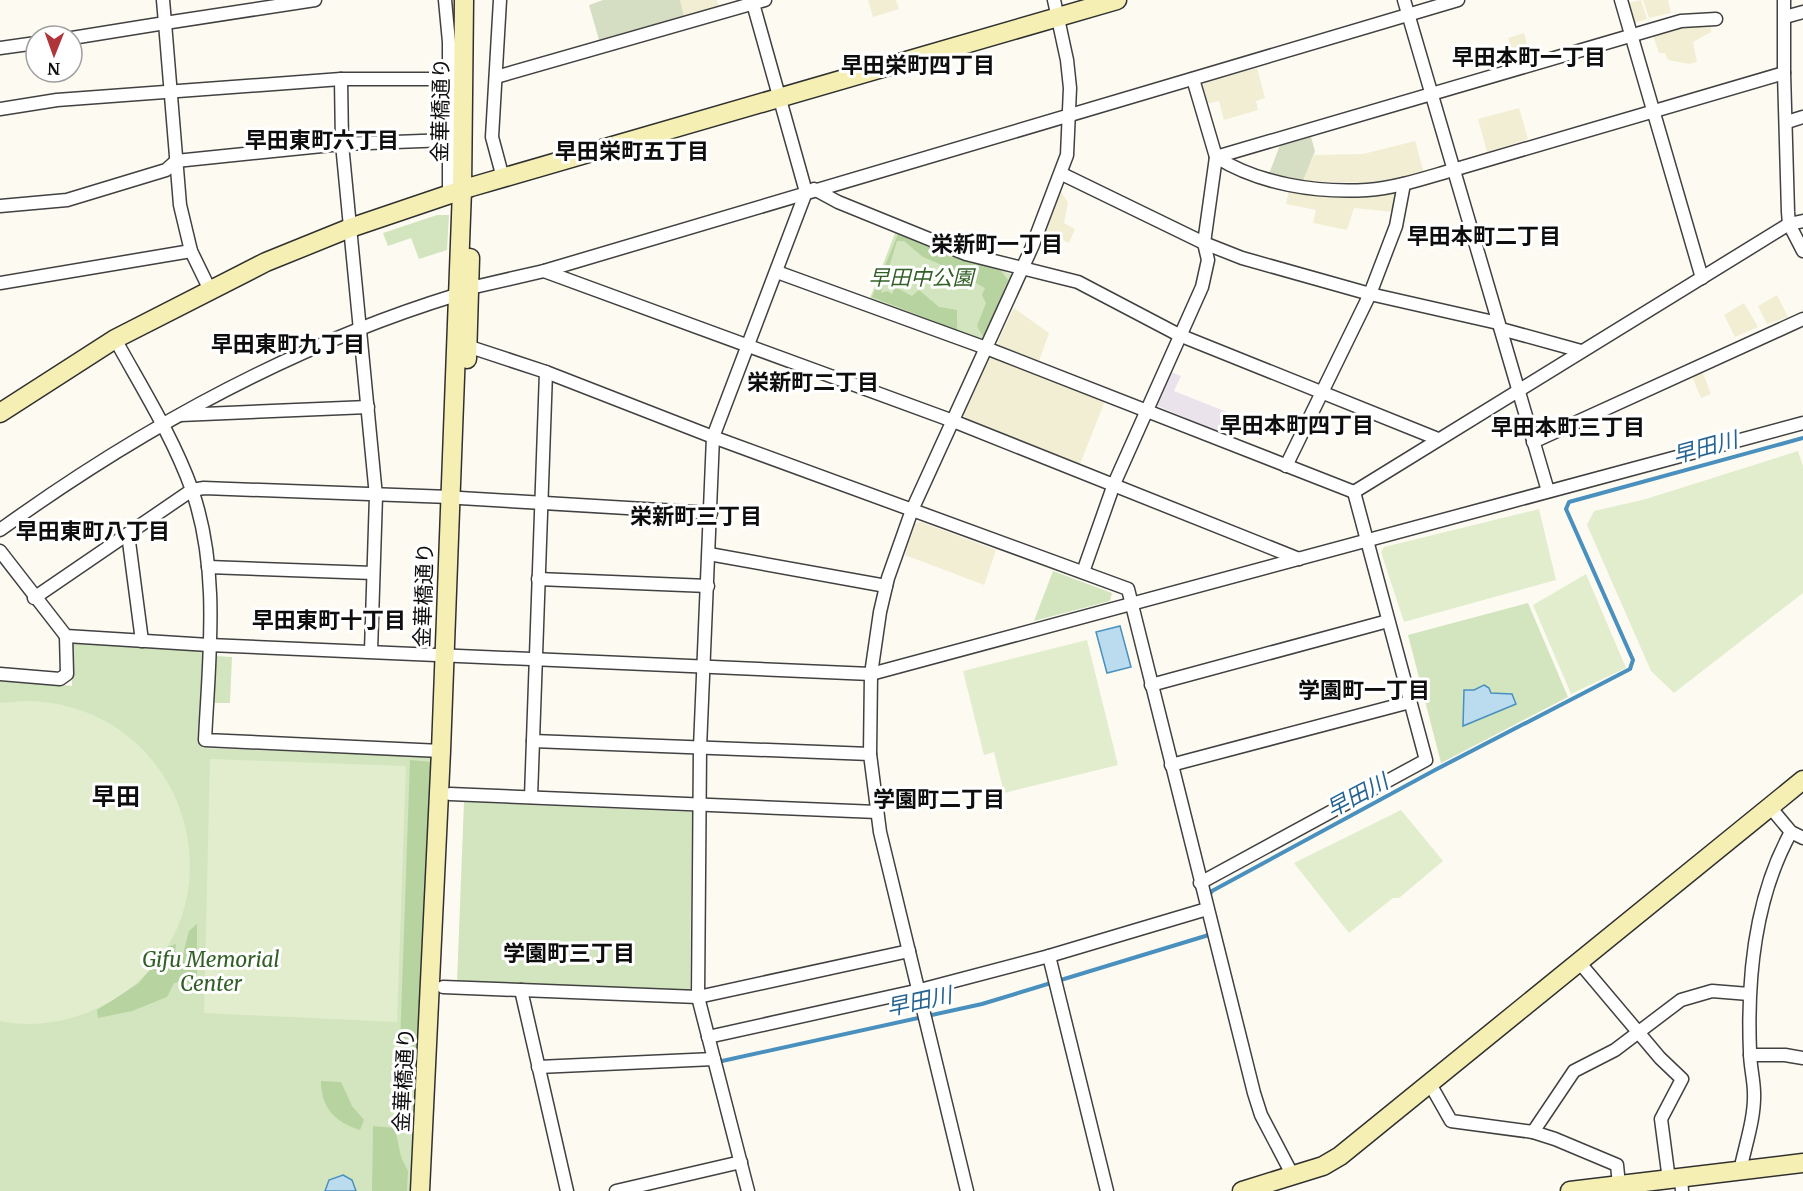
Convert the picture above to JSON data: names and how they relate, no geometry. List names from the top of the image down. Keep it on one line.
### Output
{"streets":{"street":["金華橋通り"]},"districts":["早田本町一丁目","早田栄町四丁目","早田東町六丁目","早田栄町五丁目","早田本町二丁目","栄新町一丁目","早田東町九丁目","栄新町二丁目","早田本町四丁目","早田本町三丁目","栄新町三丁目","早田東町八丁目","早田東町十丁目","学園町一丁目","早田","学園町二丁目","学園町三丁目"],"water":["早田川"],"parks":["早田中公園","Gifu Memorial Center"],"north":"bottom"}
